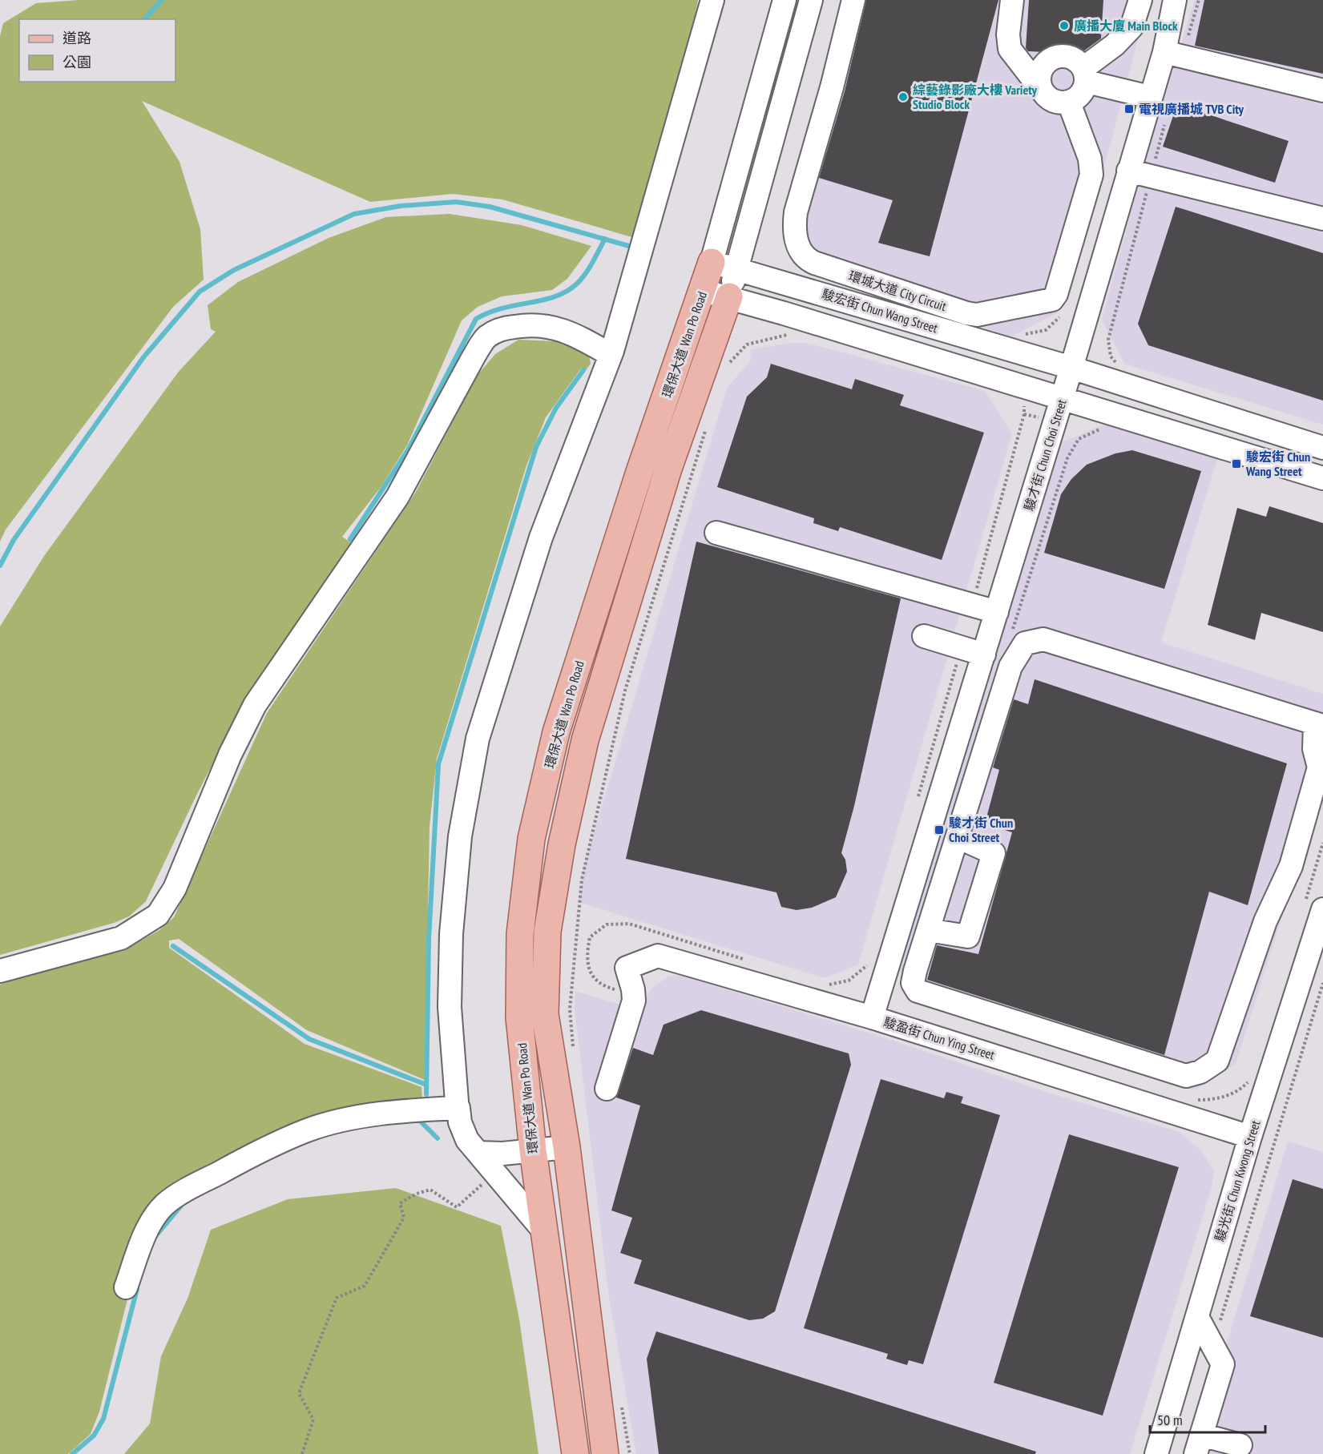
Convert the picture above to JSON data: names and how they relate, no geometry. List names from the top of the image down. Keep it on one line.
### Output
{"streets":{"main road":["環保大道 Wan Po Road"],"street":["環城大道 City Circuit","駿宏街 Chun Wang Street","駿才街 Chun Choi Street","駿盈街 Chun Ying Street","駿光街 Chun Kwong Street"]},"crossings":[["駿宏街 Chun Wang Street","環保大道 Wan Po Road"],["駿宏街 Chun Wang Street","駿才街 Chun Choi Street"],["駿才街 Chun Choi Street","駿盈街 Chun Ying Street"],["駿盈街 Chun Ying Street","駿光街 Chun Kwong Street"]],"places":{"other":["廣播大廈 Main Block","綜藝錄影廠大樓 Variety Studio Block"],"transit":["電視廣播城 TVB City","駿宏街 Chun Wang Street","駿才街 Chun Choi Street"]},"legend":["道路","公園"],"scale_bar":"50 m"}
